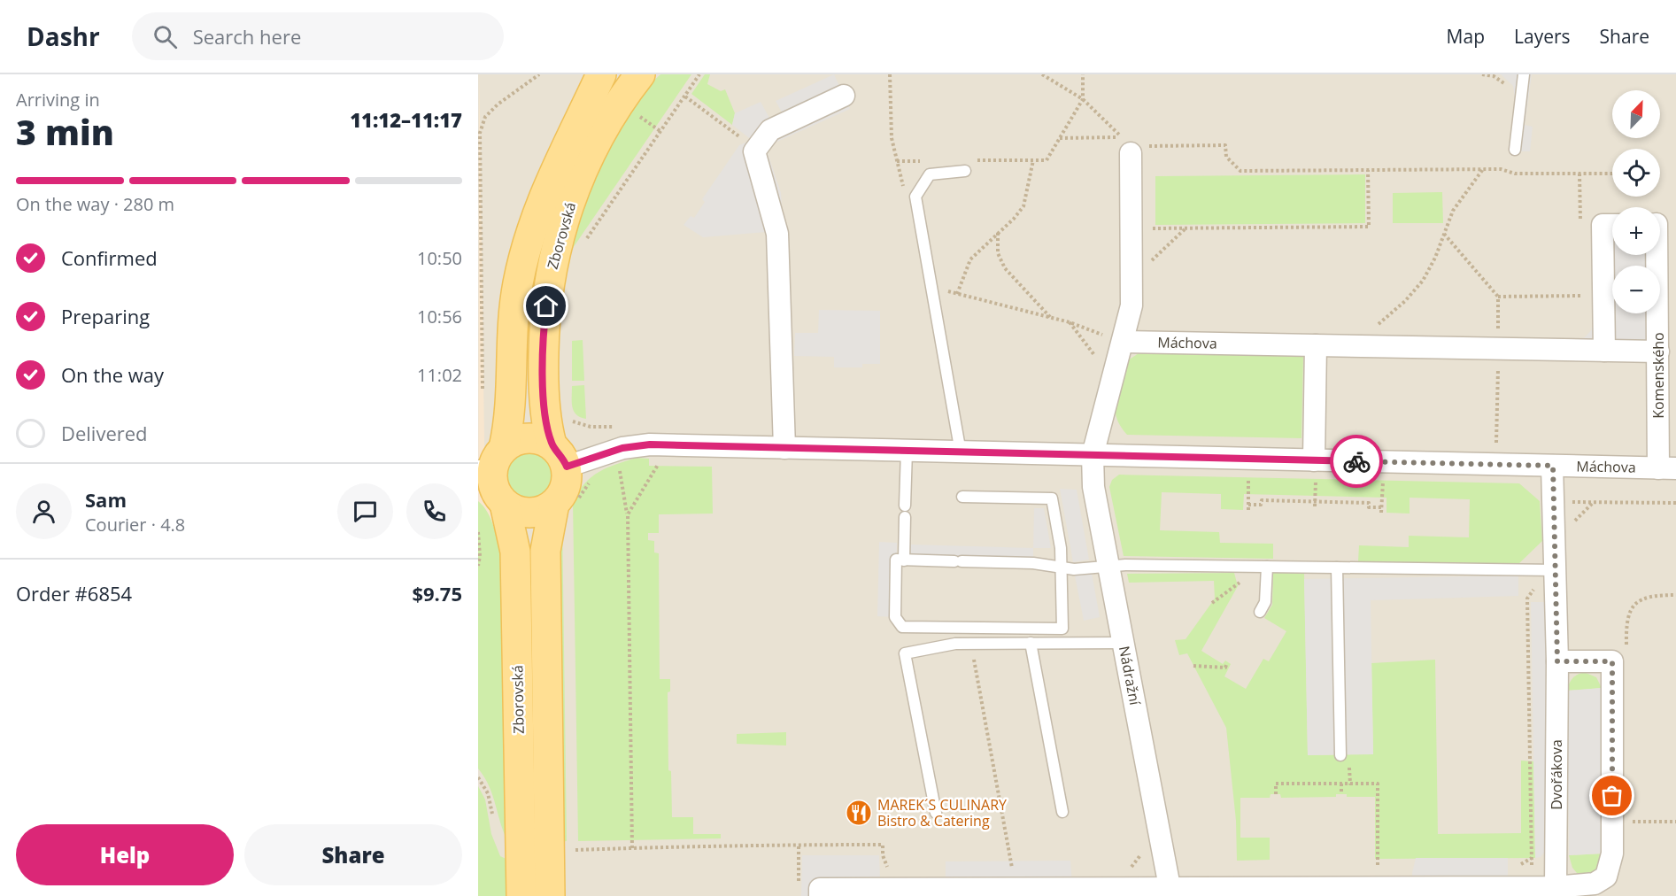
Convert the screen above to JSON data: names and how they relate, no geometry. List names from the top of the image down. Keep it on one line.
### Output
{"streets":{"main road":["Zborovská"],"street":["Máchova","Komenského","Nádražní","Dvořákova"]},"crossings":[["Zborovská","Máchova"],["Máchova","Komenského"],["Máchova","Nádražní"],["Máchova","Dvořákova"]],"places":{"restaurant":["MAREK´S CULINARY Bistro & Catering"]},"north":"top right","page":{"header":"Dashr","search":"Search here","nav":["Map","Layers","Share"],"heading":["3 min","Arriving in","11:12–11:17"],"panel":["Sam","Courier · 4.8","Order #6854","$9.75"],"map_buttons":["+","−"],"bar":"On the way · 280 m","list":[["Confirmed","10:50"],["Preparing","10:56"],["On the way","11:02"],"Delivered"],"buttons":["Help","Share"]}}
